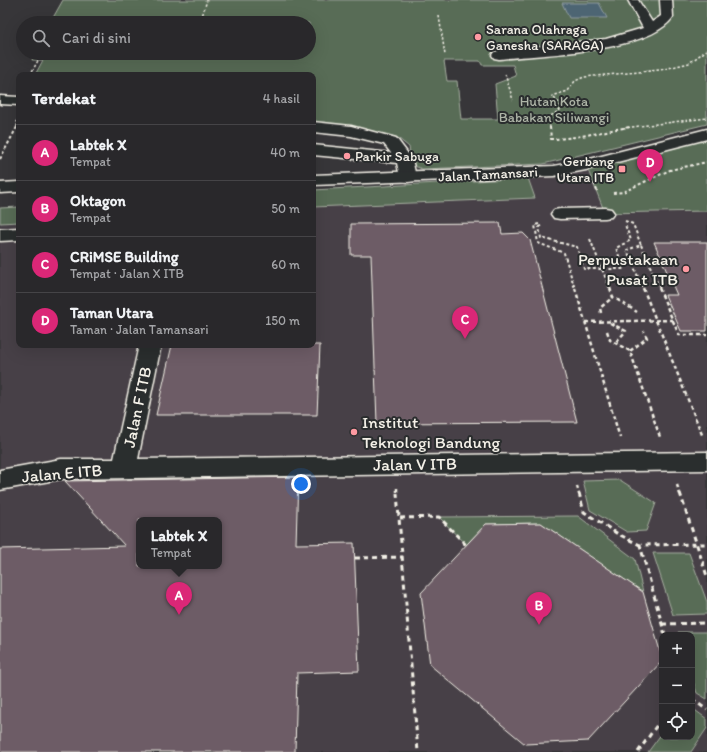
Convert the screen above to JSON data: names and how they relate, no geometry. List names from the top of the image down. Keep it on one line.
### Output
{"streets":{"main road":["Jalan Tamansari","Jalan F ITB","Jalan V ITB","Jalan E ITB"]},"crossings":[["Jalan F ITB","Jalan V ITB"],["Jalan F ITB","Jalan E ITB"],["Jalan V ITB","Jalan E ITB"]],"parks":["Hutan Kota Babakan Siliwangi"],"places":{"other":["Sarana Olahraga Ganesha (SARAGA)","Parkir Sabuga","Perpustakaan Pusat ITB","Institut Teknologi Bandung"],"transit":["Gerbang Utara ITB"]},"page":{"search":"Cari di sini","heading":["Terdekat","4 hasil"],"list":[{"mark":"A","name":"Labtek X","note":"Tempat","value":"40 m"},{"mark":"B","name":"Oktagon","note":"Tempat","value":"50 m"},{"mark":"C","name":"CRiMSE Building","note":"Tempat · Jalan X ITB","value":"60 m"},{"mark":"D","name":"Taman Utara","note":"Taman · Jalan Tamansari","value":"150 m"}],"pins":["D","C","A","B"],"popup":["Labtek X","Tempat"],"map_buttons":["+","−"]}}
